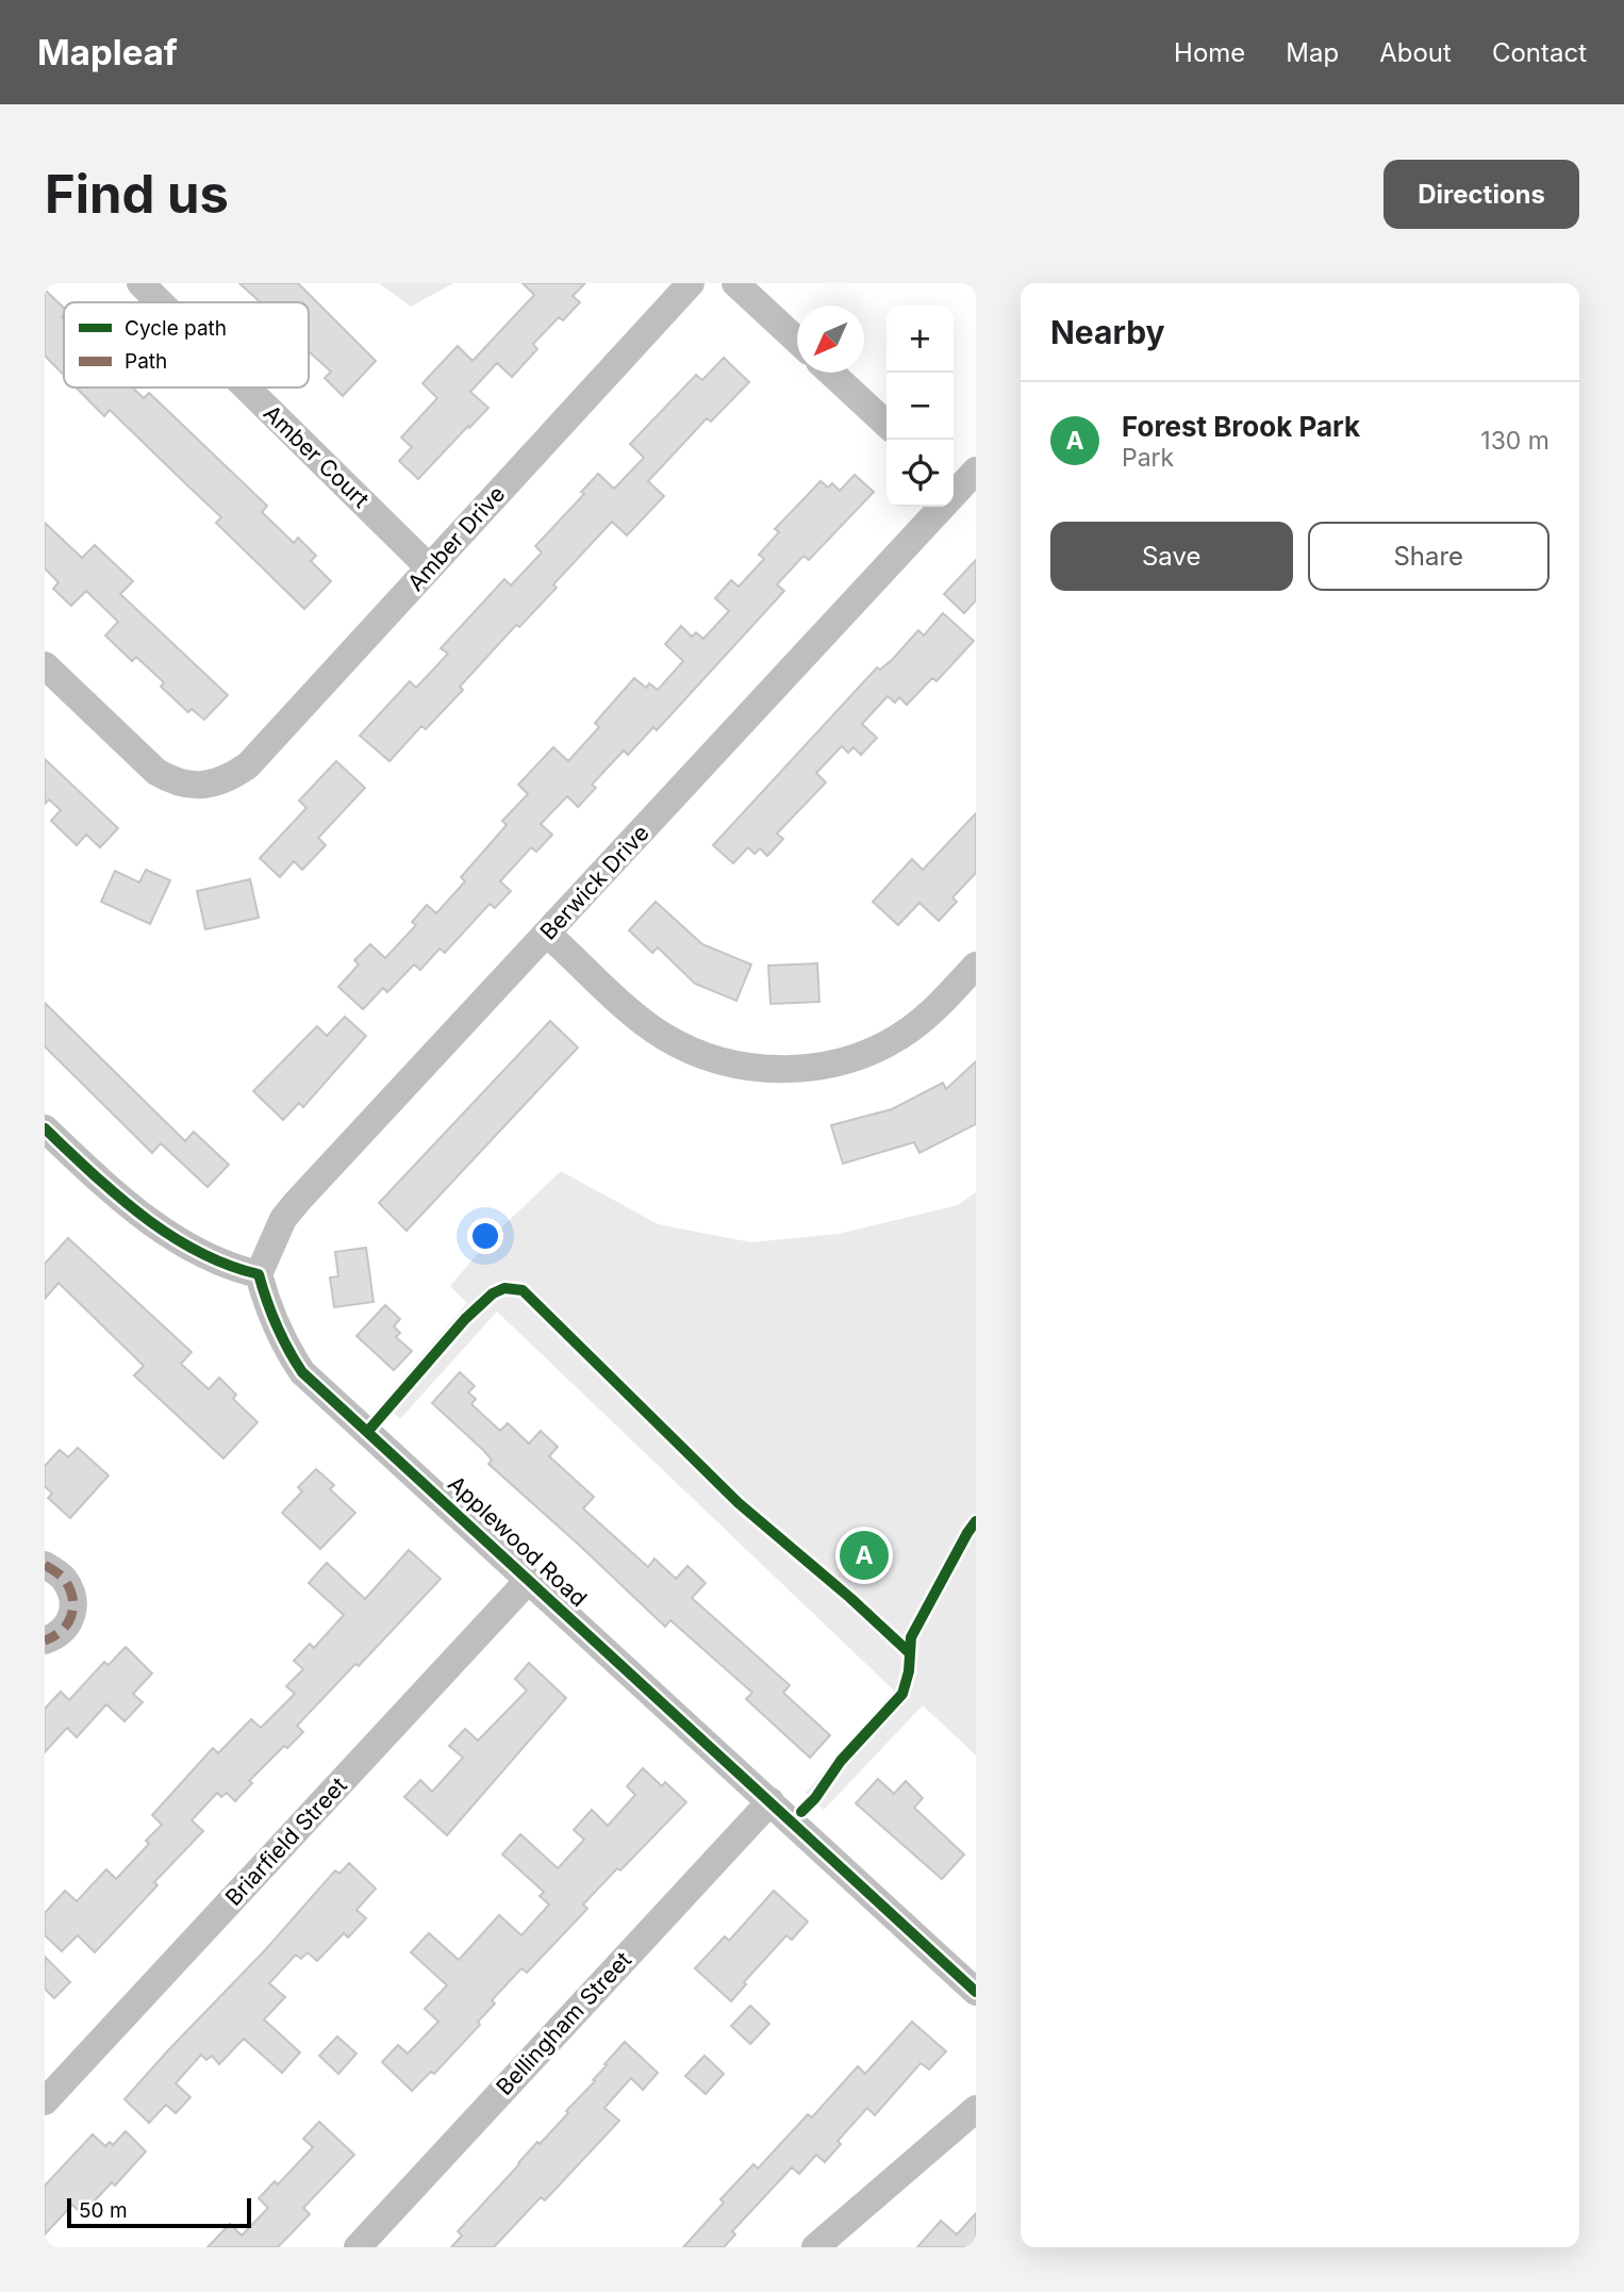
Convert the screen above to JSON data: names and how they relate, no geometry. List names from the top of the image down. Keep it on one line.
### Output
{"streets":{"street":["Amber Court","Amber Drive","Berwick Drive","Applewood Road","Briarfield Street","Bellingham Street"]},"crossings":[["Amber Court","Amber Drive"],["Berwick Drive","Applewood Road"],["Applewood Road","Briarfield Street"],["Applewood Road","Bellingham Street"]],"legend":["Cycle path","Path"],"scale_bar":"50 m","north":"bottom left","page":{"header":"Mapleaf","nav":["Home","Map","About","Contact"],"buttons":["Directions",["Save","Share"]],"title":"Find us","heading":"Nearby","map_buttons":["+","−"],"list":[{"mark":"A","name":"Forest Brook Park","note":"Park","value":"130 m"}],"pins":"A","scale":"50 m"}}
